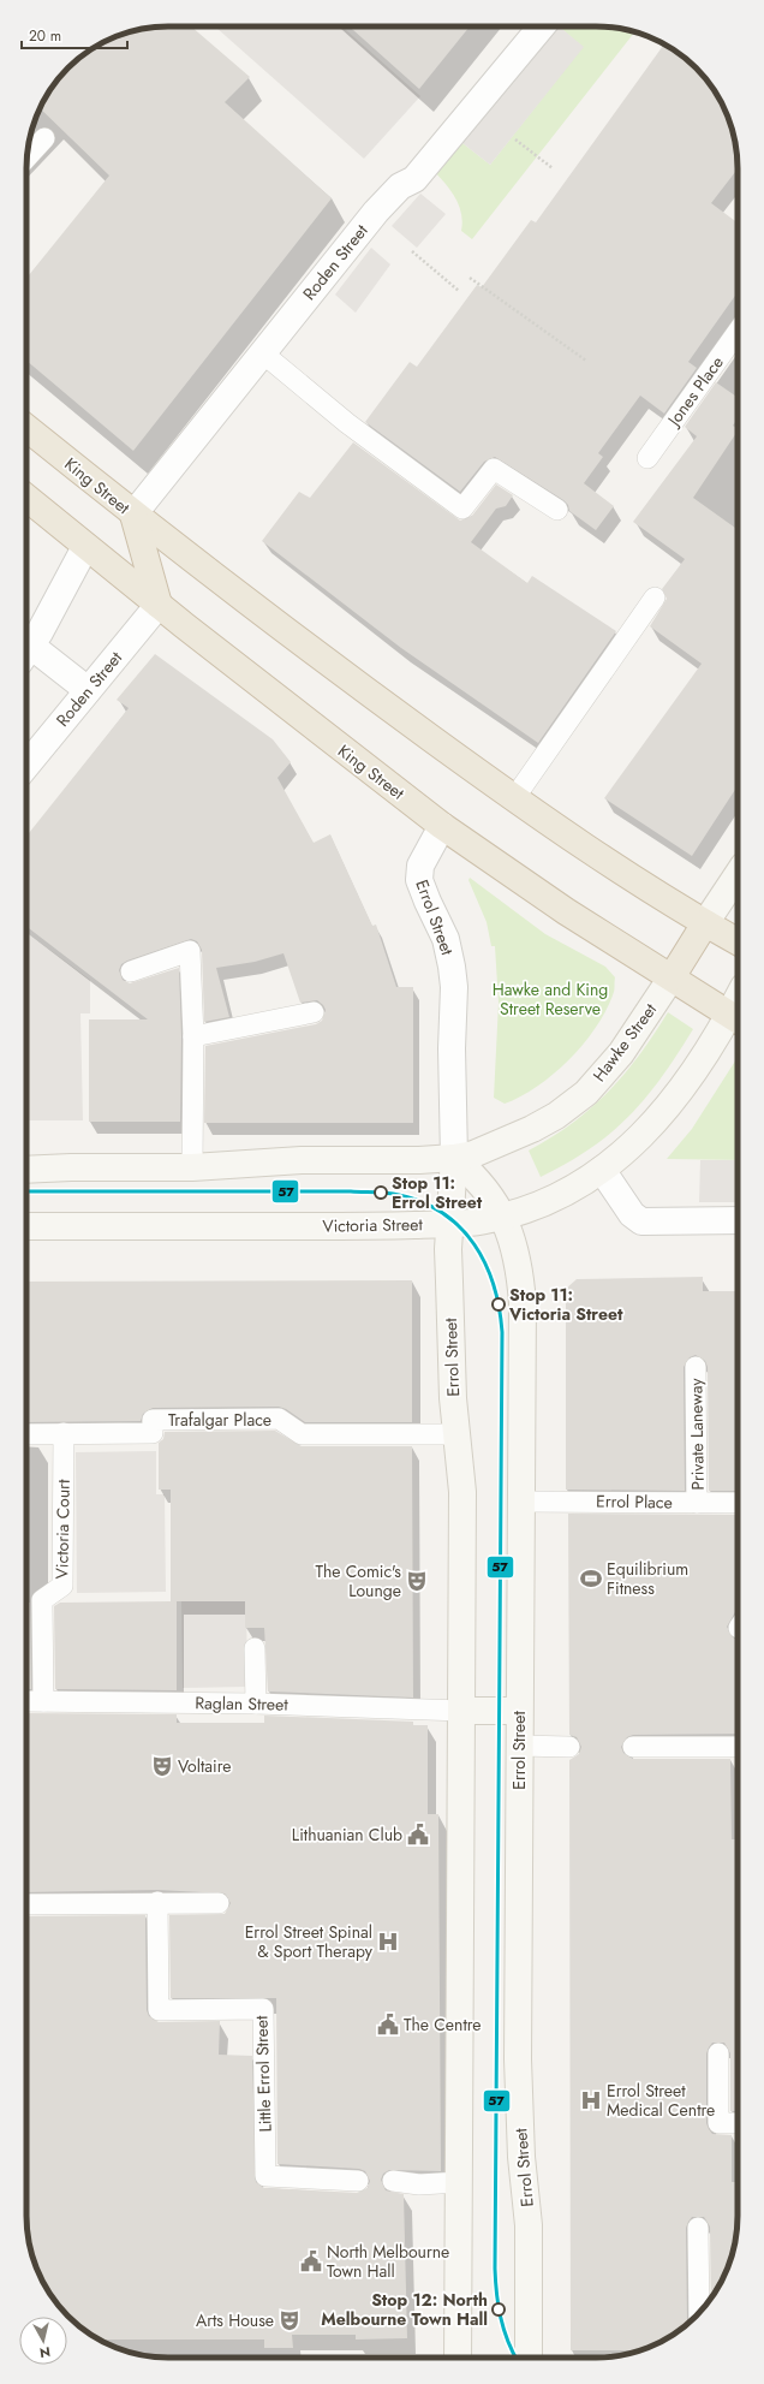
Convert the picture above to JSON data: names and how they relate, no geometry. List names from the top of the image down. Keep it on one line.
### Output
{"streets":{"highway":["King Street","Hawke Street"],"street":["Roden Street","Errol Street","Victoria Street"],"lane":["Jones Place","Trafalgar Place","Private Laneway","Errol Place","Victoria Court","Raglan Street","Little Errol Street"]},"crossings":[["Roden Street","King Street"],["King Street","Errol Street"],["King Street","Hawke Street"],["Errol Street","Hawke Street"],["Errol Street","Victoria Street"],["Errol Street","Trafalgar Place"],["Errol Street","Errol Place"],["Errol Street","Raglan Street"],["Trafalgar Place","Victoria Court"],["Private Laneway","Errol Place"],["Victoria Court","Raglan Street"]],"parks":["Hawke and King Street Reserve"],"places":{"other":["Stop 11: Errol Street","Stop 11: Victoria Street","Stop 12: North Melbourne Town Hall"],"sports":["Equilibrium Fitness"],"theatre":["The Comic's Lounge","Voltaire","Arts House"],"public building":["Lithuanian Club","The Centre","North Melbourne Town Hall"],"hospital":["Errol Street Spinal & Sport Therapy","Errol Street Medical Centre"]},"lines":["transit line 57"],"scale_bar":"20 m","north":"bottom"}
